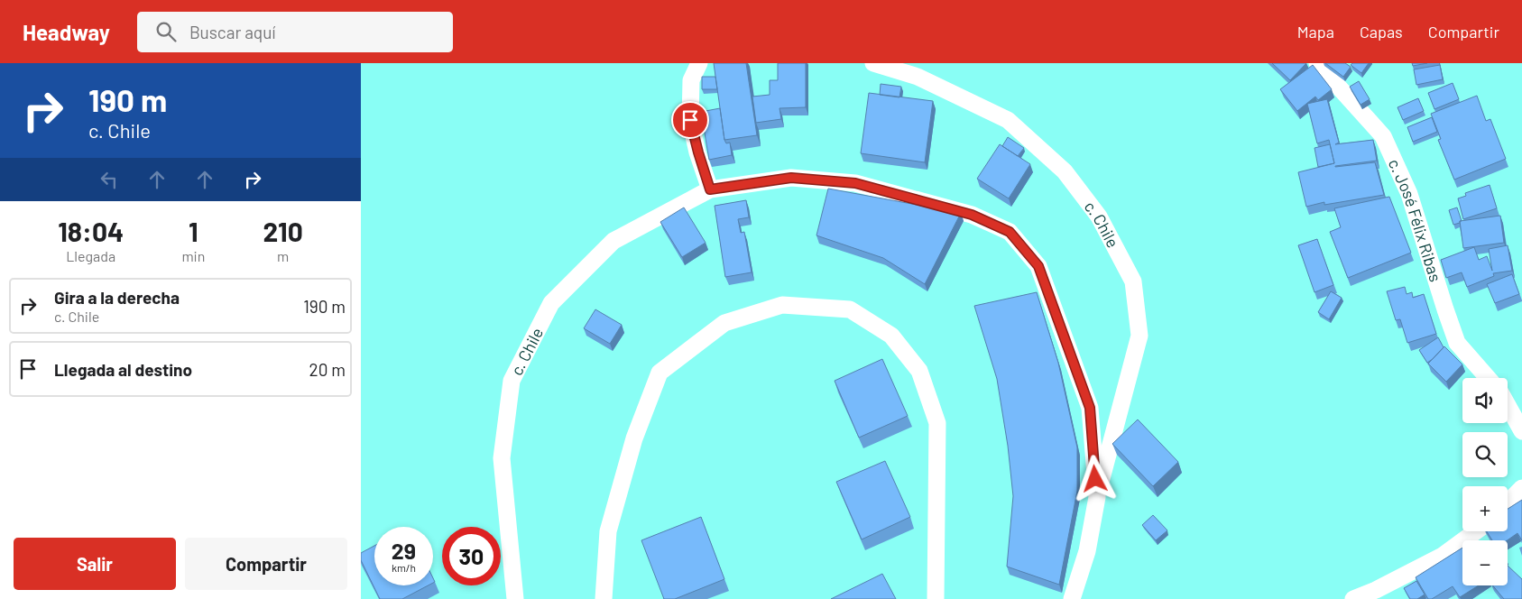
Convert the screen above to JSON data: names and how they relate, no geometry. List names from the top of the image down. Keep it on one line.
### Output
{"streets":{"street":["c. José Félix Ribas","c. Chile"]},"page":{"header":"Headway","search":"Buscar aquí","nav":["Mapa","Capas","Compartir"],"turn":["190 m","c. Chile"],"eta":["18:04","Llegada","1","min","210","m"],"list":[{"name":"Gira a la derecha","note":"c. Chile","value":"190 m"},{"name":"Llegada al destino","value":"20 m"}],"map_buttons":["+","−"],"speed":"29 km/h","limit":"30","buttons":["Salir","Compartir"]}}
